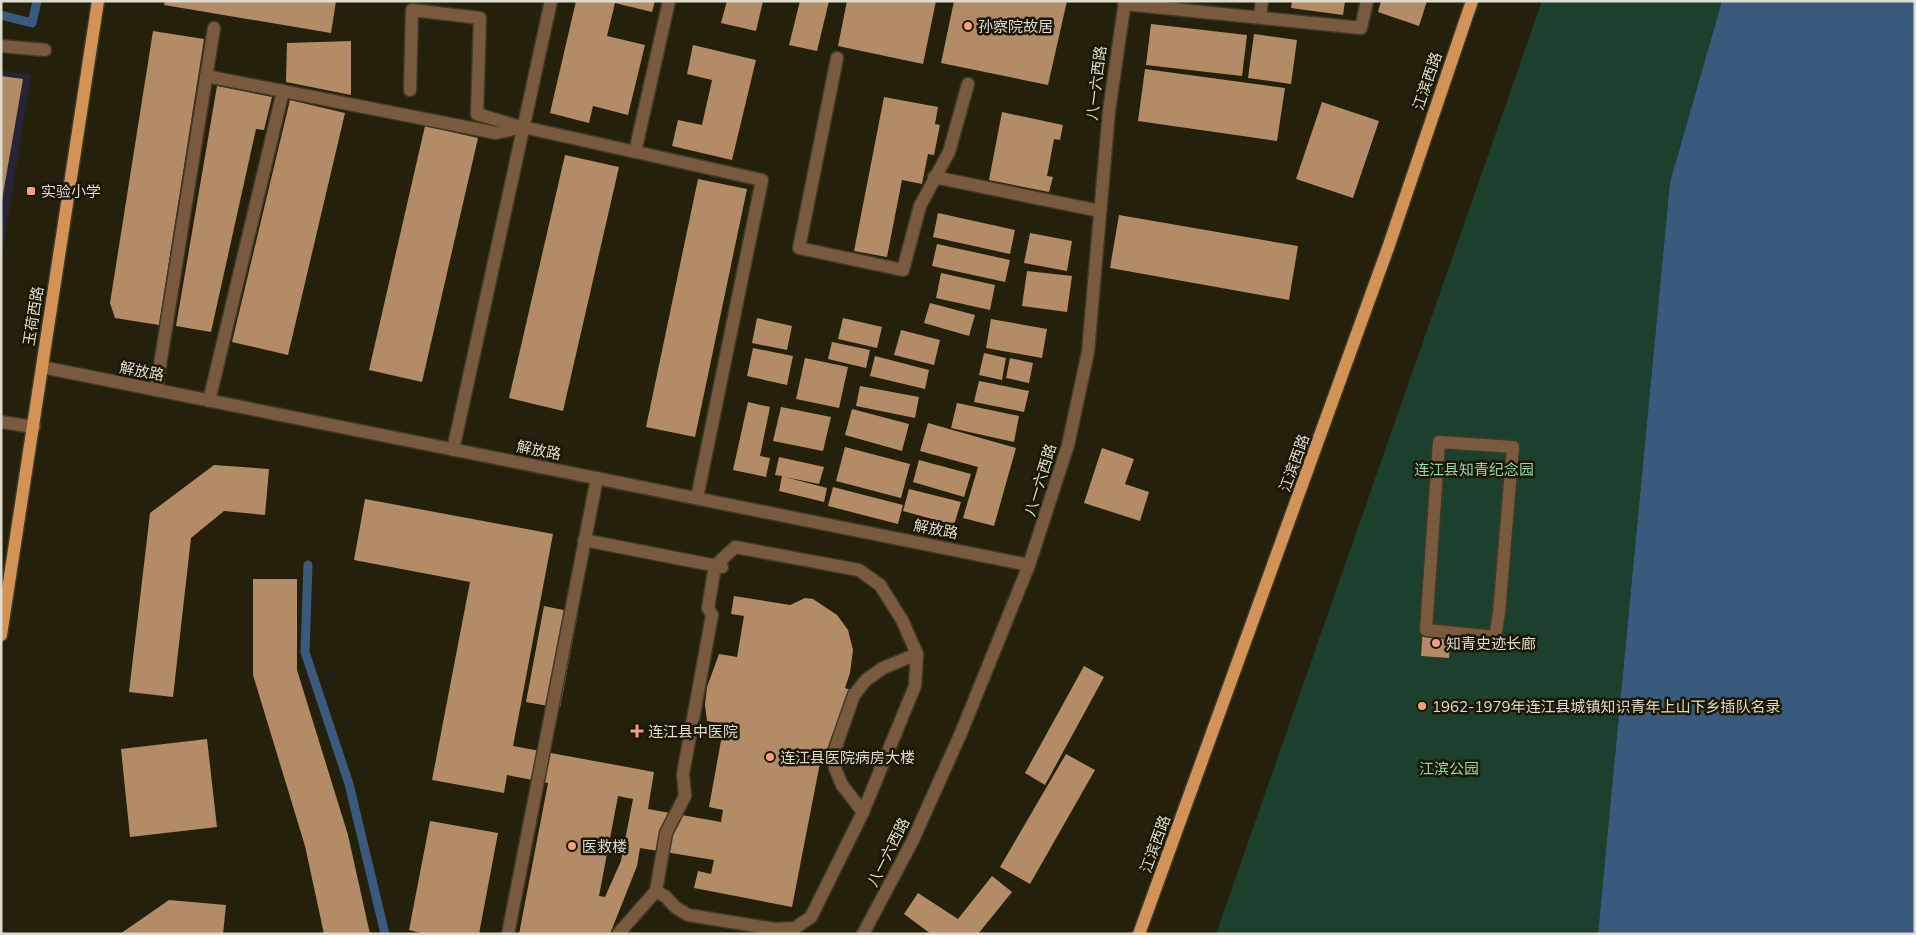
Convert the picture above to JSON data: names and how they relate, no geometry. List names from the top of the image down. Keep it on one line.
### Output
{"streets":{"main road":["江滨西路","玉荷西路"],"street":["八一六西路","解放路"]},"crossings":[["八一六西路","解放路"],["玉荷西路","解放路"]],"parks":["连江县知青纪念园","江滨公园"],"places":{"other":["孙察院故居","知青史迹长廊","1962-1979年连江县城镇知识青年上山下乡插队名录","连江县医院病房大楼","医救楼"],"transit":["实验小学"],"health":["连江县中医院"]}}
